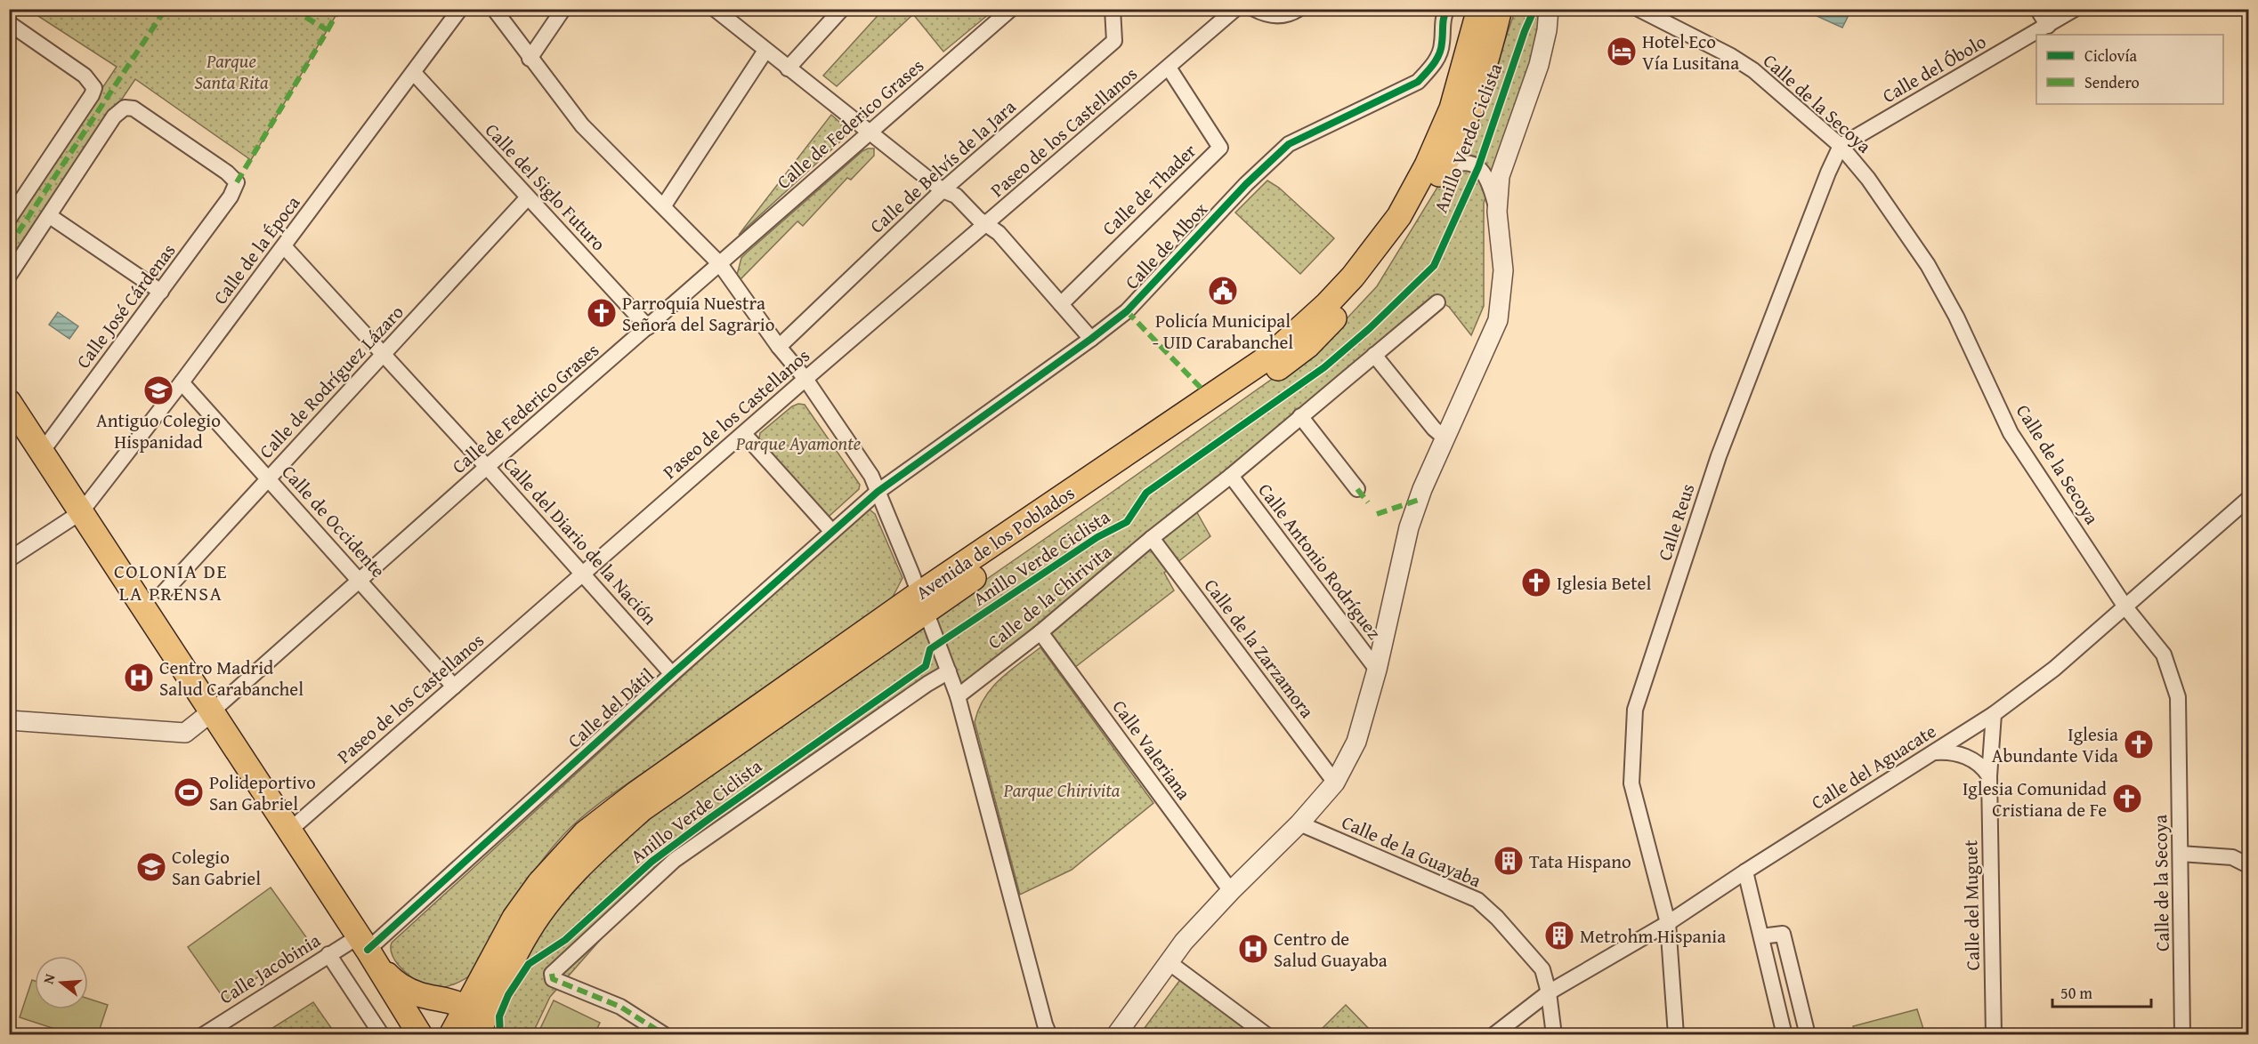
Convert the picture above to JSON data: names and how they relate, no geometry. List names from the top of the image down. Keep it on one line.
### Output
{"streets":{"main road":["Avenida de los Poblados"],"street":["Calle del Óbolo","Calle de la Secoya","Calle de Federico Grases","Paseo de los Castellanos","Calle de Belvís de la Jara","Calle del Siglo Futuro","Calle de Thader","Calle de Albox","Calle de la Época","Calle José Cárdenas","Calle de Rodríguez Lázaro","Calle de Occidente","Calle Reus","Calle del Diario de la Nación","Calle Antonio Rodríguez","Calle de la Chirivita","Calle de la Zarzamora","Calle del Dátil","Calle Valeriana","Calle del Aguacate","Calle de la Guayaba","Calle del Muguet","Calle Jacobinia"],"cycle path":["Anillo Verde Ciclista"]},"crossings":[["Calle del Óbolo","Calle de la Secoya"],["Calle del Óbolo","Calle Reus"],["Calle de la Secoya","Calle Reus"],["Calle de la Secoya","Calle del Aguacate"],["Calle de Federico Grases","Calle del Siglo Futuro"],["Calle de Federico Grases","Calle de Occidente"],["Calle de Federico Grases","Calle del Diario de la Nación"],["Paseo de los Castellanos","Calle de Thader"],["Paseo de los Castellanos","Calle de Occidente"],["Paseo de los Castellanos","Calle del Diario de la Nación"],["Calle del Siglo Futuro","Calle de la Época"],["Calle del Siglo Futuro","Calle de Rodríguez Lázaro"],["Calle de Albox","Calle del Dátil"],["Calle de la Época","Calle de Occidente"],["Calle de la Época","Calle del Diario de la Nación"],["Calle de Rodríguez Lázaro","Calle de Occidente"],["Calle de Rodríguez Lázaro","Calle del Diario de la Nación"],["Calle Reus","Calle del Aguacate"],["Calle del Diario de la Nación","Calle del Dátil"],["Calle Antonio Rodríguez","Calle de la Chirivita"],["Calle de la Chirivita","Calle de la Zarzamora"],["Calle de la Chirivita","Calle Valeriana"],["Calle del Dátil","Calle Jacobinia"],["Calle del Aguacate","Calle de la Guayaba"],["Calle del Aguacate","Calle del Muguet"]],"districts":["COLONIA DE LA PRENSA"],"parks":["Parque Santa Rita","Parque Ayamonte","Parque Chirivita"],"places":{"hotel":["Hotel Eco Vía Lusitana"],"public building":["Policía Municipal - UID Carabanchel"],"church":["Parroquia Nuestra Señora del Sagrario","Iglesia Betel","Iglesia Abundante Vida","Iglesia Comunidad Cristiana de Fe"],"school or university":["Antiguo Colegio Hispanidad","Colegio San Gabriel"],"hospital":["Centro Madrid Salud Carabanchel","Centro de Salud Guayaba"],"sports":["Polideportivo San Gabriel"],"building":["Tata Hispano","Metrohm Hispania"]},"legend":["Ciclovía","Sendero"],"scale_bar":"50 m","north":"left"}
